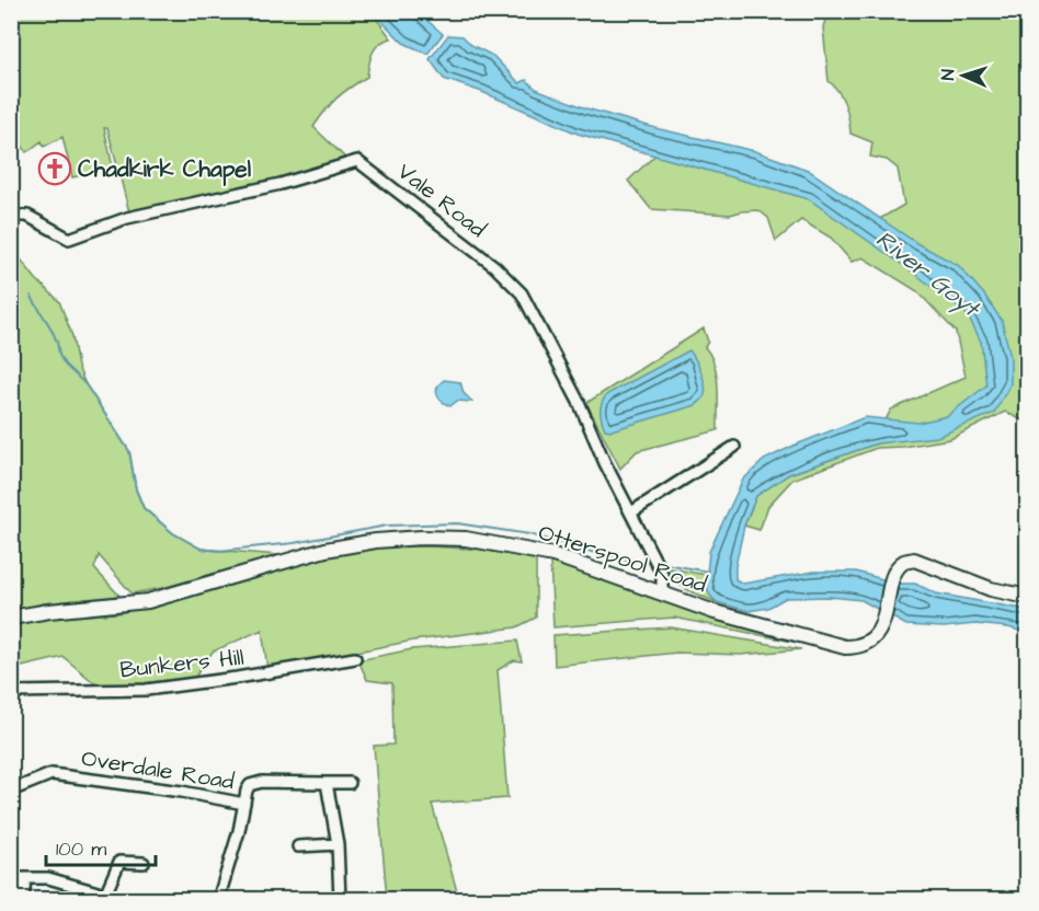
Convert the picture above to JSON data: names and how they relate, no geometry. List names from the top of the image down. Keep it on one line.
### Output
{"streets":{"main road":["Otterspool Road"],"street":["Vale Road","Bunkers Hill","Overdale Road"]},"crossings":[["Vale Road","Otterspool Road"]],"water":["River Goyt"],"places":{"church":["Chadkirk Chapel"]},"scale_bar":"100 m","north":"left"}
